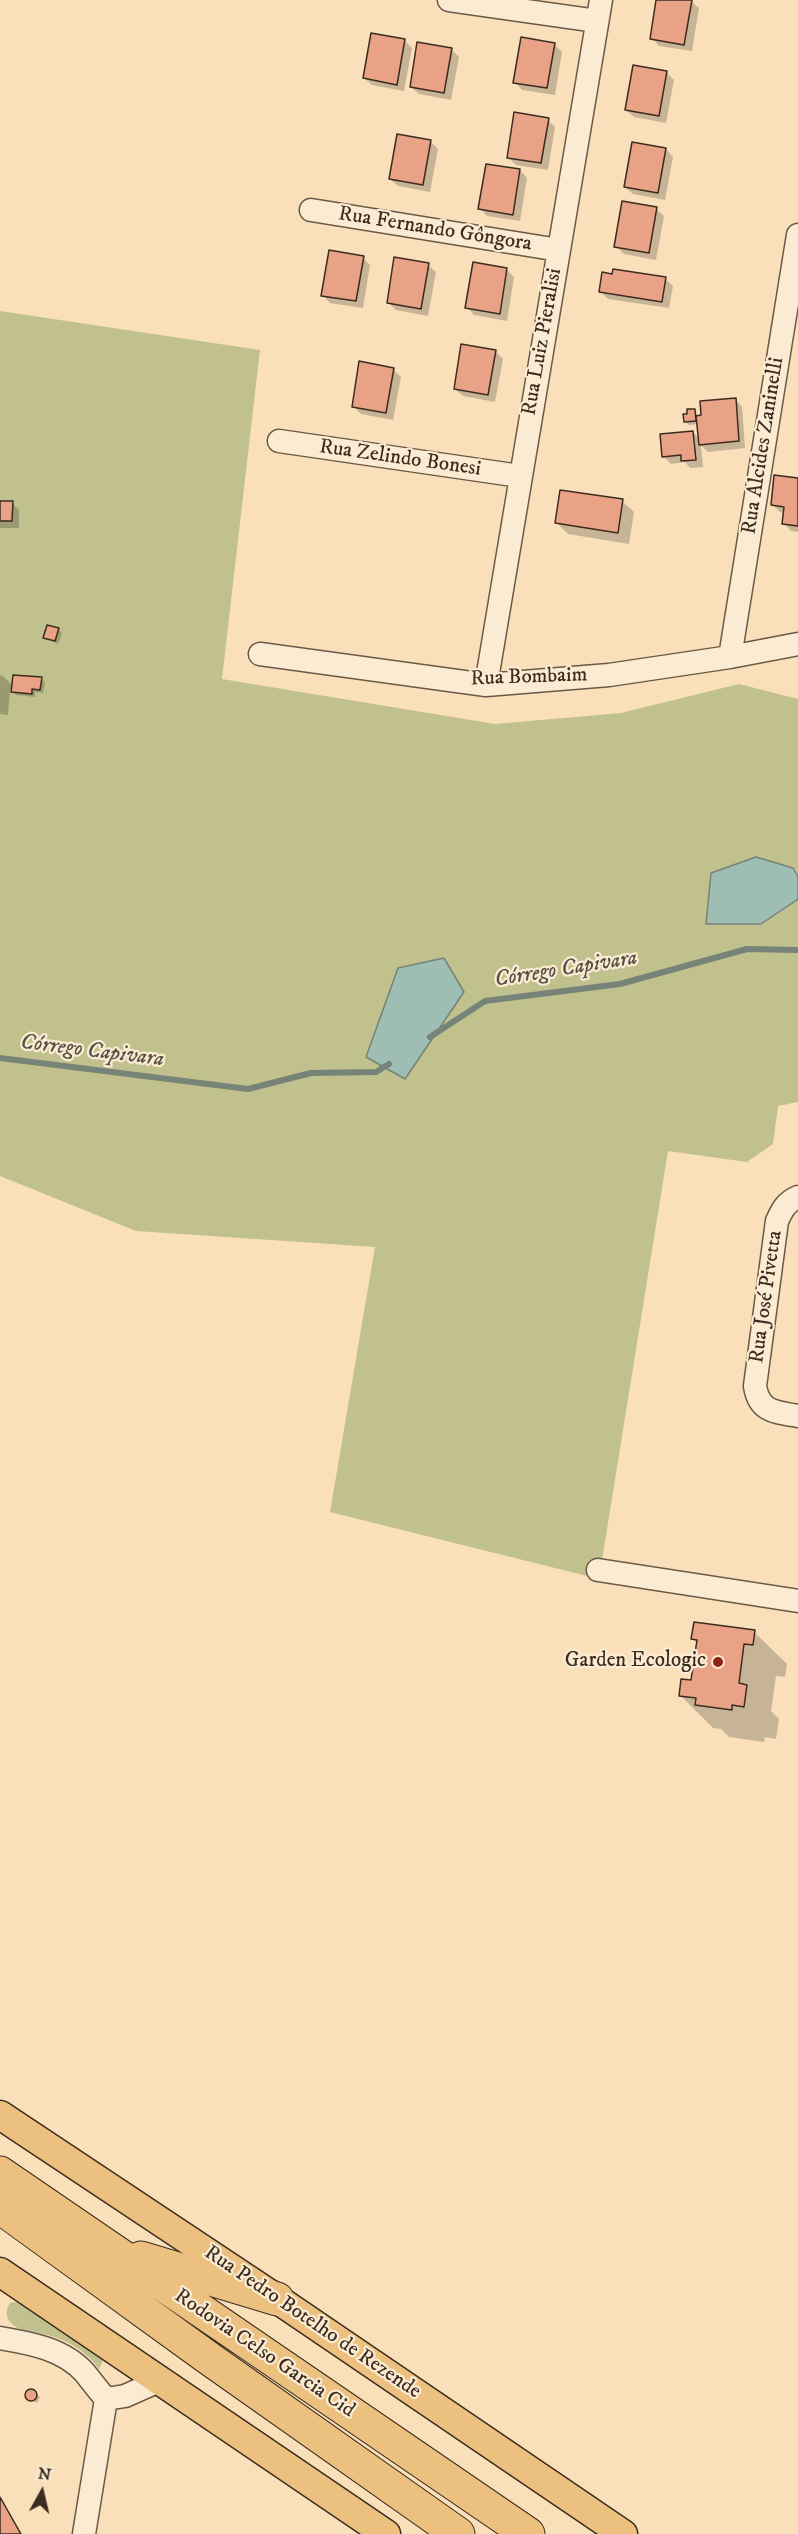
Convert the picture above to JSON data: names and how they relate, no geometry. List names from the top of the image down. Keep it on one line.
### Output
{"streets":{"highway":["Rodovia Celso Garcia Cid"],"main road":["Rua Pedro Botelho de Rezende"],"street":["Rua Fernando Gôngora","Rua Luiz Pieralisi","Rua Alcides Zaninelli","Rua Zelindo Bonesi","Rua Bombaim","Rua José Pivetta"]},"crossings":[["Rua Fernando Gôngora","Rua Luiz Pieralisi"],["Rua Luiz Pieralisi","Rua Zelindo Bonesi"],["Rua Luiz Pieralisi","Rua Bombaim"],["Rua Alcides Zaninelli","Rua Bombaim"]],"water":["Córrego Capivara"],"places":["Garden Ecologic"],"north":"top"}
